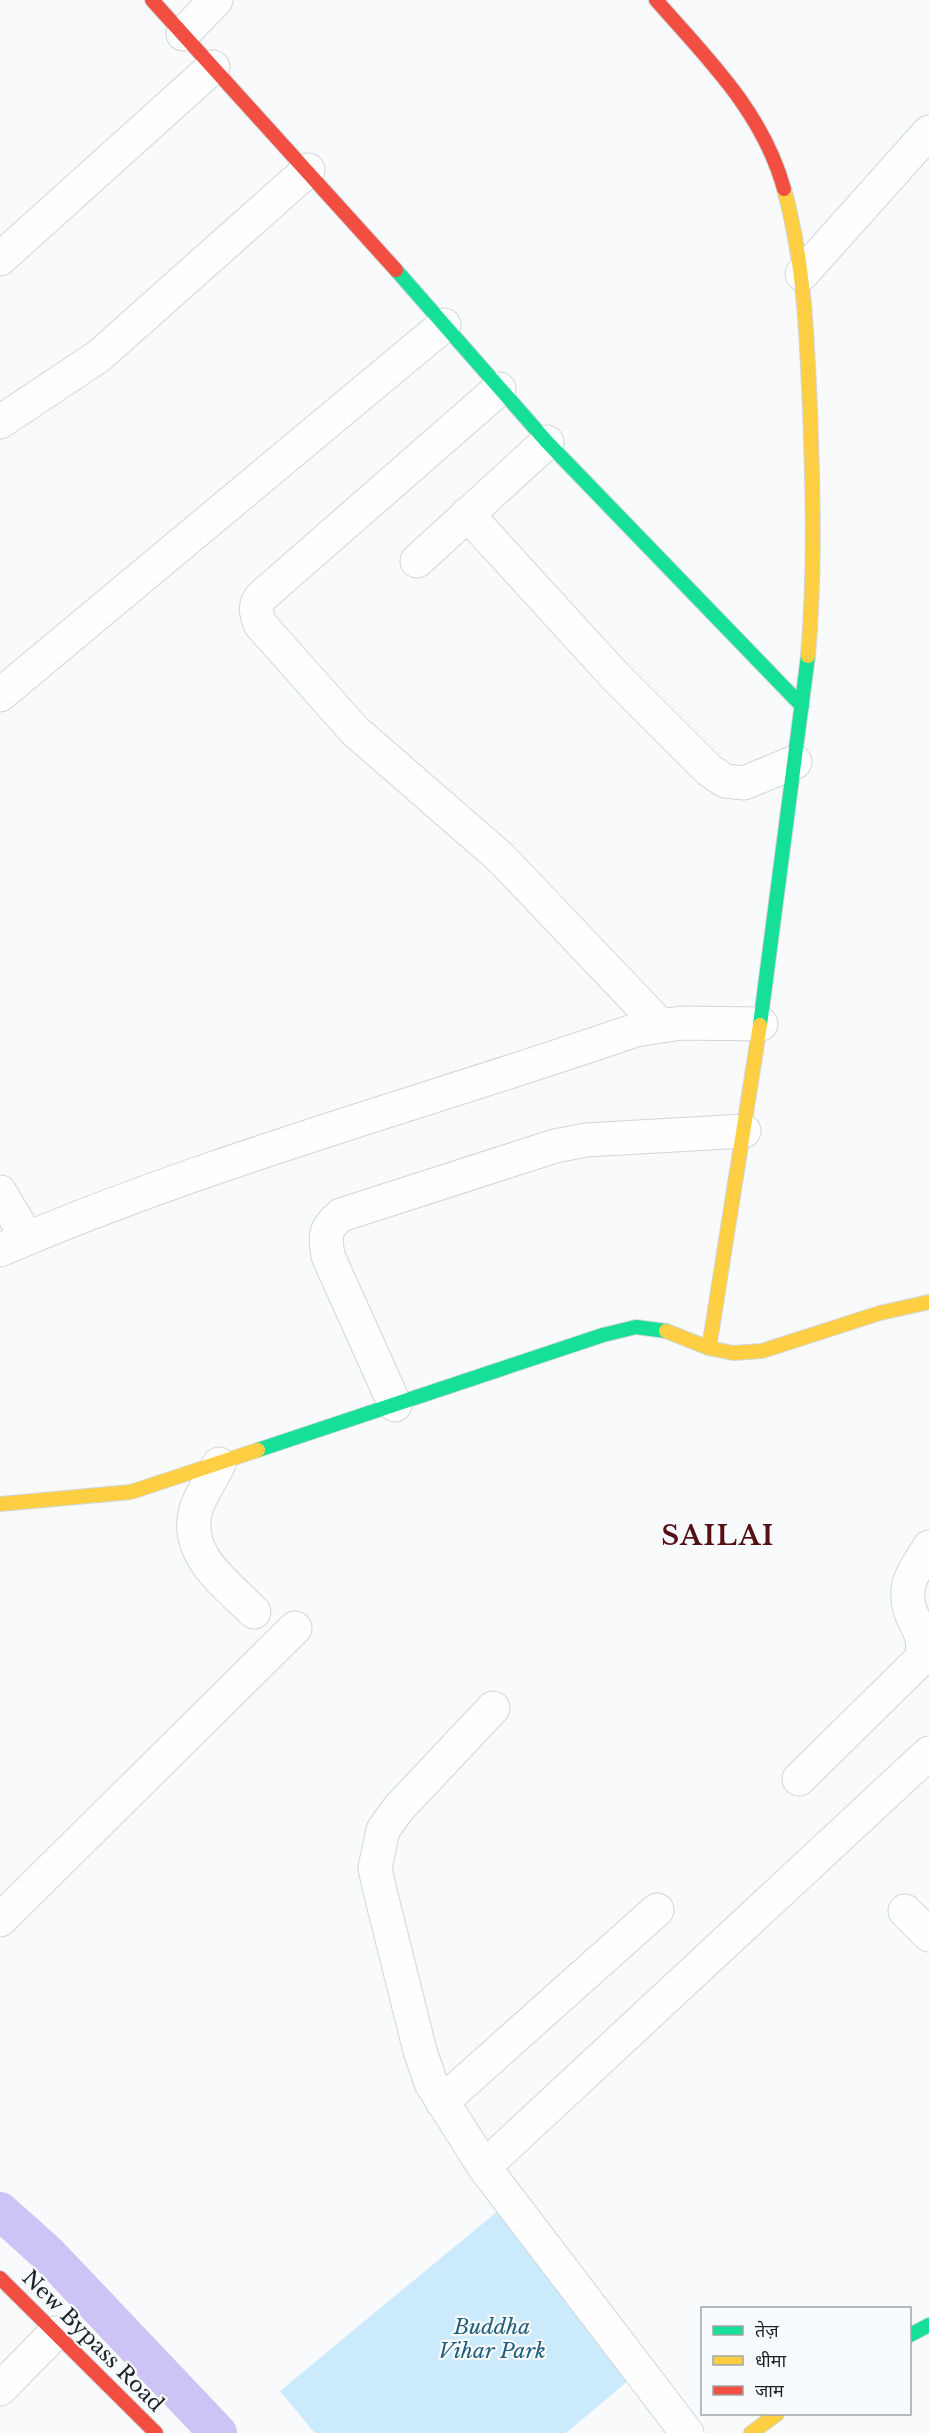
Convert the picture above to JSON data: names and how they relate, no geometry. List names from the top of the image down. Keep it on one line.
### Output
{"streets":{"street":["New Bypass Road"]},"districts":["SAILAI"],"parks":["Buddha Vihar Park"],"legend":["तेज़","धीमा","जाम"]}
